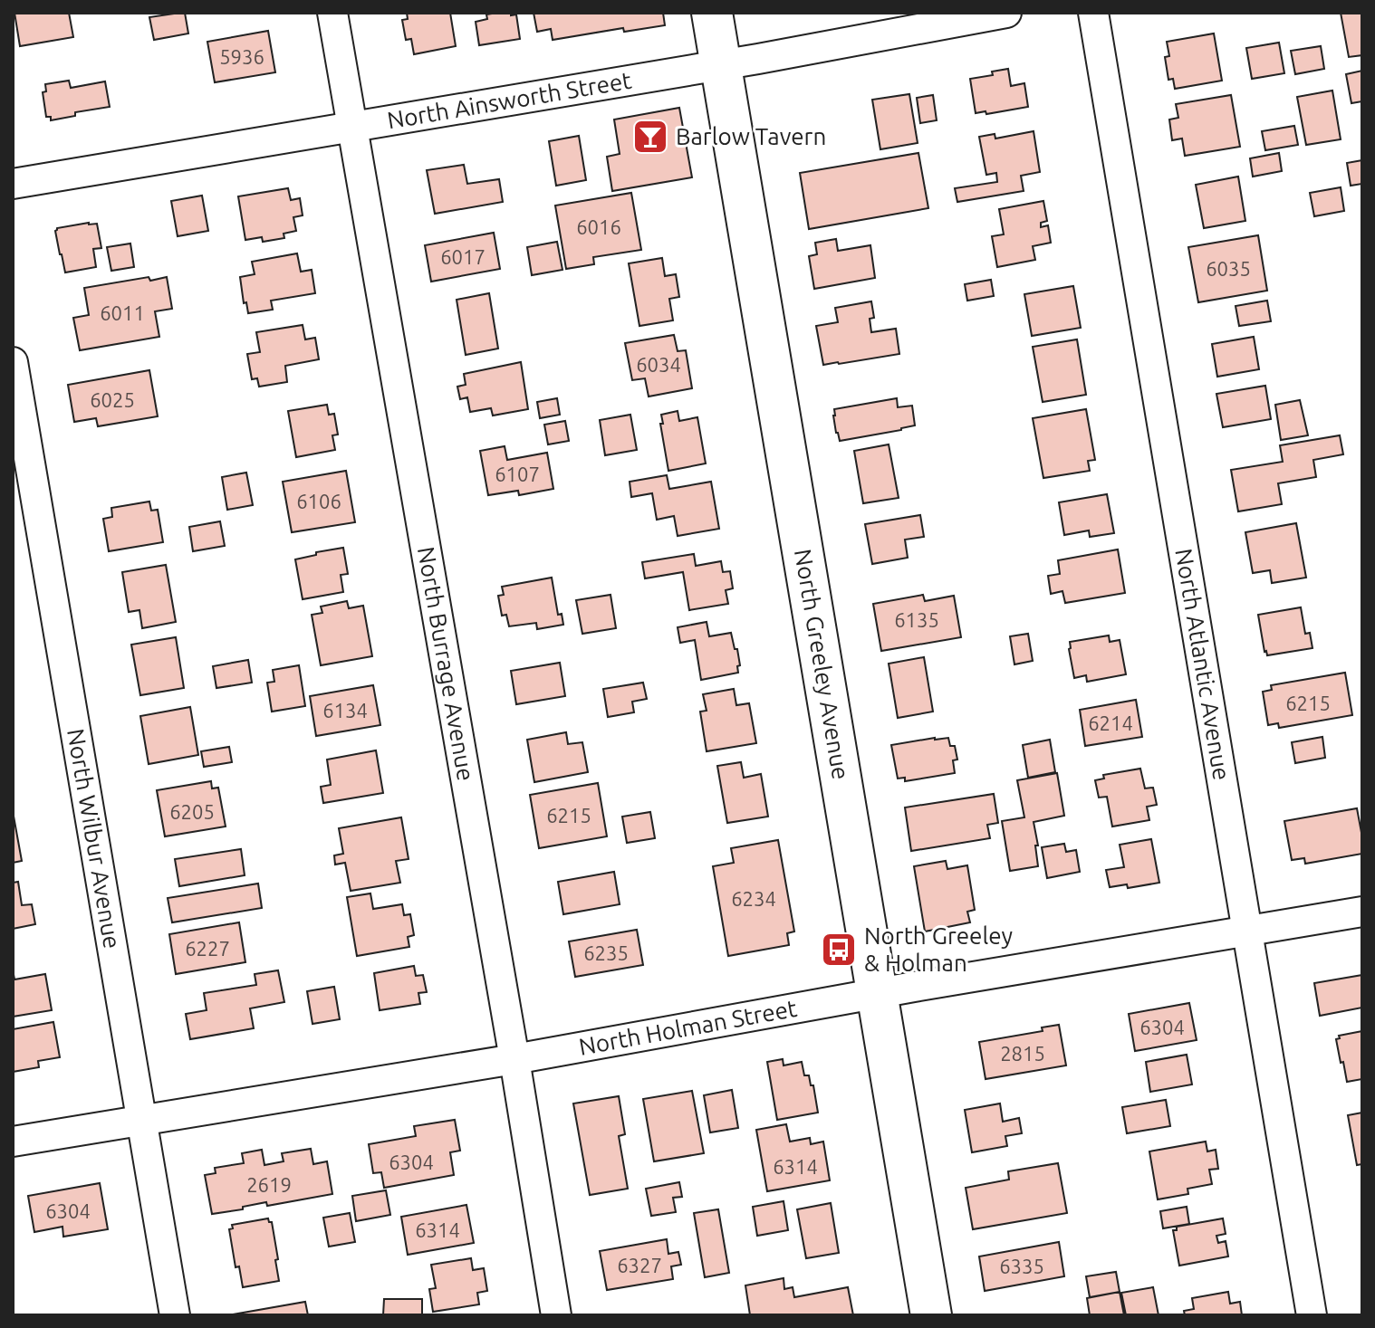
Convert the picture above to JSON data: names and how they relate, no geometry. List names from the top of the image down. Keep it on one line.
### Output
{"streets":{"main road":["North Greeley Avenue"],"street":["North Ainsworth Street","North Burrage Avenue","North Atlantic Avenue","North Wilbur Avenue","North Holman Street"]},"crossings":[["North Ainsworth Street","North Burrage Avenue"],["North Ainsworth Street","North Greeley Avenue"],["North Burrage Avenue","North Holman Street"],["North Greeley Avenue","North Holman Street"],["North Atlantic Avenue","North Holman Street"],["North Wilbur Avenue","North Holman Street"]],"places":{"bar":["Barlow Tavern"],"bus stop":["North Greeley & Holman"]},"house_numbers":["5936","6016","6017","6035","6011","6034","6025","6107","6106","6135","6215","6134","6214","6205","6215","6234","6227","6235","6304","2815","6304","6314","2619","6304","6314","6327","6335"]}
